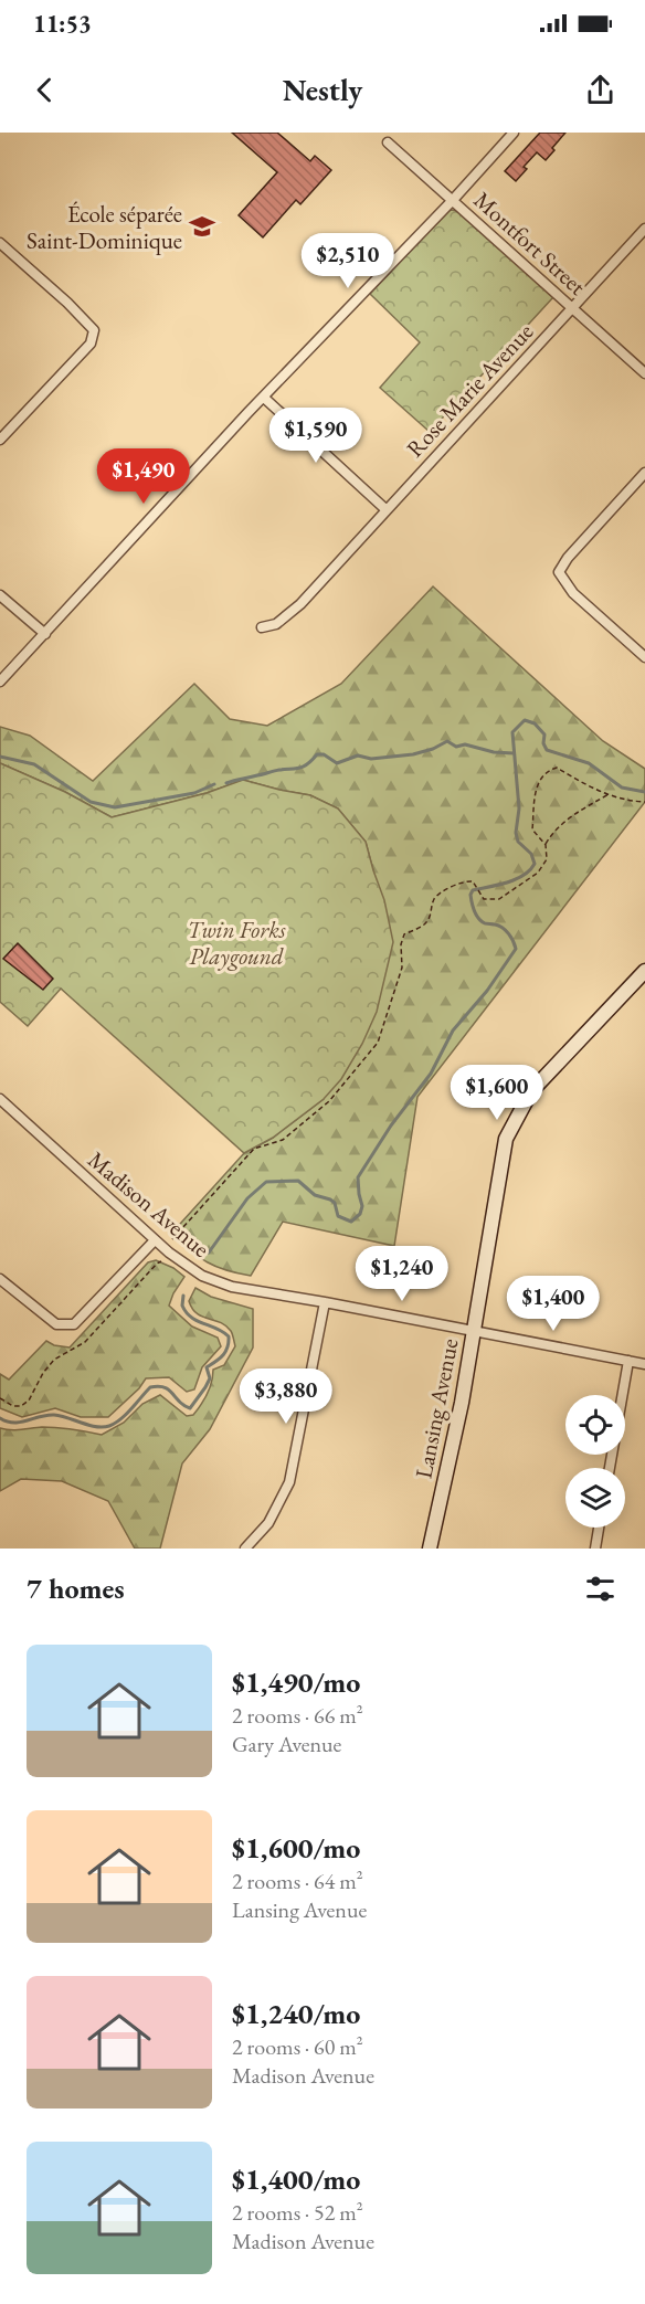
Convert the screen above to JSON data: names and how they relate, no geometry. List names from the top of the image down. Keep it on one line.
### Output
{"streets":{"street":["Montfort Street","Rose Marie Avenue","Madison Avenue","Lansing Avenue"]},"crossings":[["Montfort Street","Rose Marie Avenue"],["Madison Avenue","Lansing Avenue"]],"parks":["Twin Forks Playgound"],"places":{"school or university":["École séparée Saint-Dominique"]},"page":{"status":"11:53","header":"Nestly","price":["$2,510","$1,590","$1,490","$1,600","$1,240","$1,400","$3,880"],"heading":"7 homes","list":[{"name":"$1,490/mo","note":"2 rooms · 66 m² · Gary Avenue"},{"name":"$1,600/mo","note":"2 rooms · 64 m² · Lansing Avenue"},{"name":"$1,240/mo","note":"2 rooms · 60 m² · Madison Avenue"},{"name":"$1,400/mo","note":"2 rooms · 52 m² · Madison Avenue"}]}}
